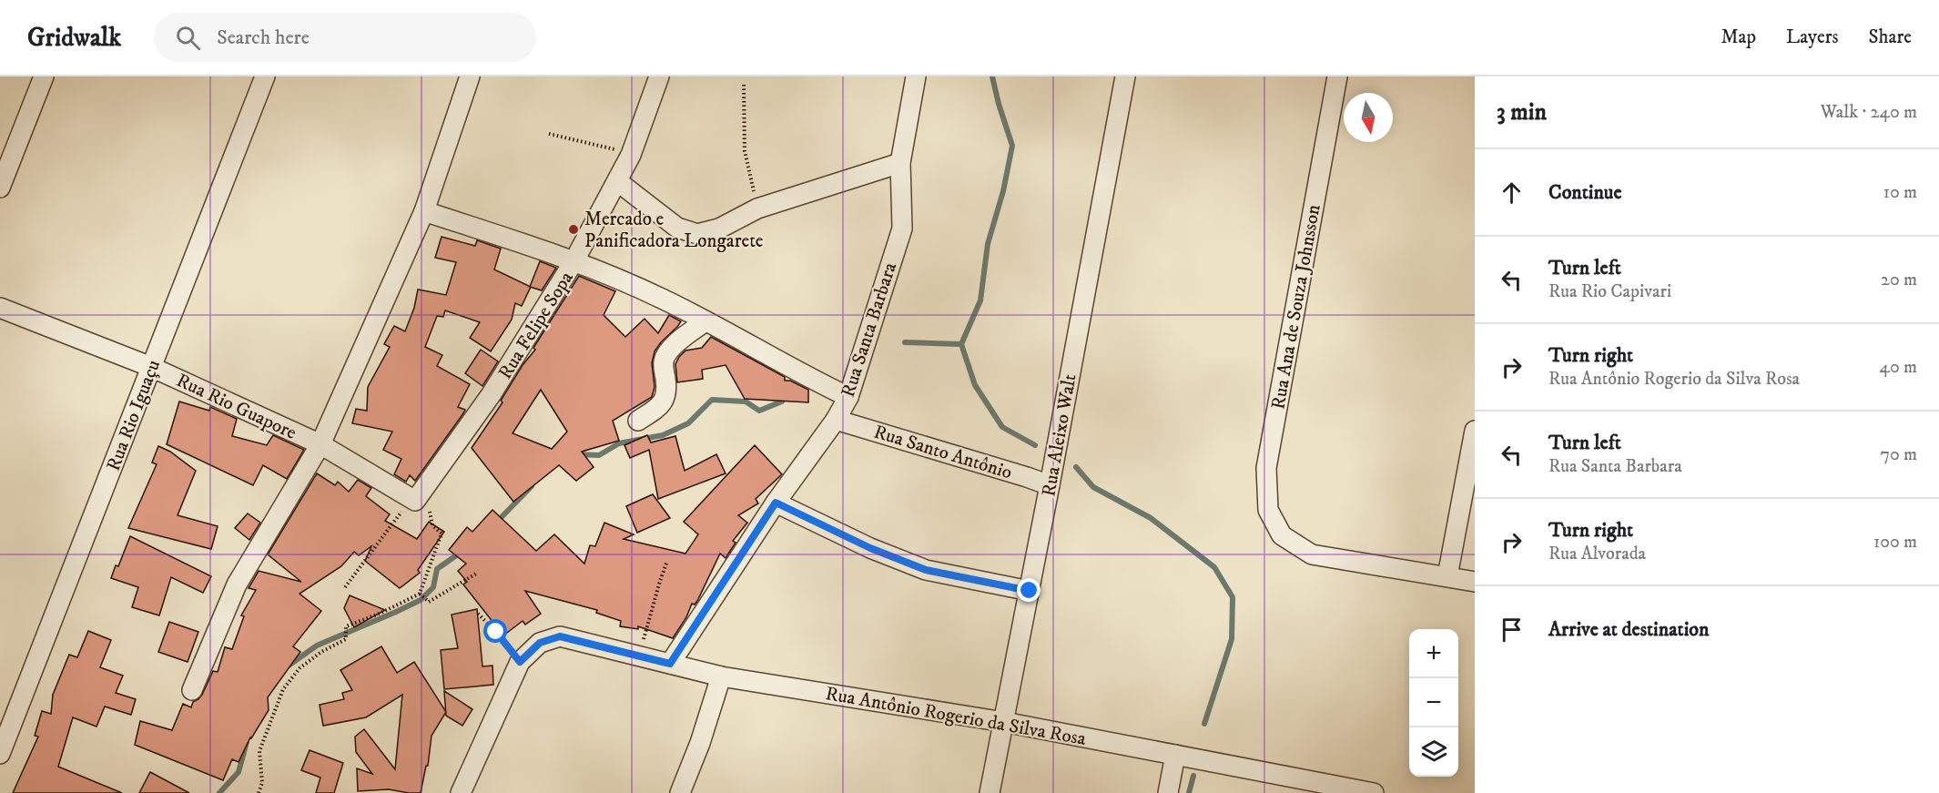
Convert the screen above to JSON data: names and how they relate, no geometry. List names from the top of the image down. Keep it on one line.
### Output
{"streets":{"street":["Rua Ana de Souza Johnsson","Rua Felipe Sopa","Rua Santa Barbara","Rua Rio Guapore","Rua Rio Iguaçu","Rua Aleixo Walt","Rua Santo Antônio","Rua Antônio Rogerio da Silva Rosa"]},"crossings":[["Rua Felipe Sopa","Rua Rio Guapore"],["Rua Santa Barbara","Rua Santo Antônio"],["Rua Santa Barbara","Rua Antônio Rogerio da Silva Rosa"],["Rua Rio Guapore","Rua Rio Iguaçu"],["Rua Aleixo Walt","Rua Santo Antônio"],["Rua Aleixo Walt","Rua Antônio Rogerio da Silva Rosa"]],"places":["Mercado e Panificadora Longarete"],"north":"bottom","page":{"header":"Gridwalk","search":"Search here","nav":["Map","Layers","Share"],"heading":["3 min","Walk · 240 m"],"list":[["Continue","10 m"],["Turn left","Rua Rio Capivari","20 m"],["Turn right","Rua Antônio Rogerio da Silva Rosa","40 m"],["Turn left","Rua Santa Barbara","70 m"],["Turn right","Rua Alvorada","100 m"],"Arrive at destination"],"map_buttons":["+","−"]}}
